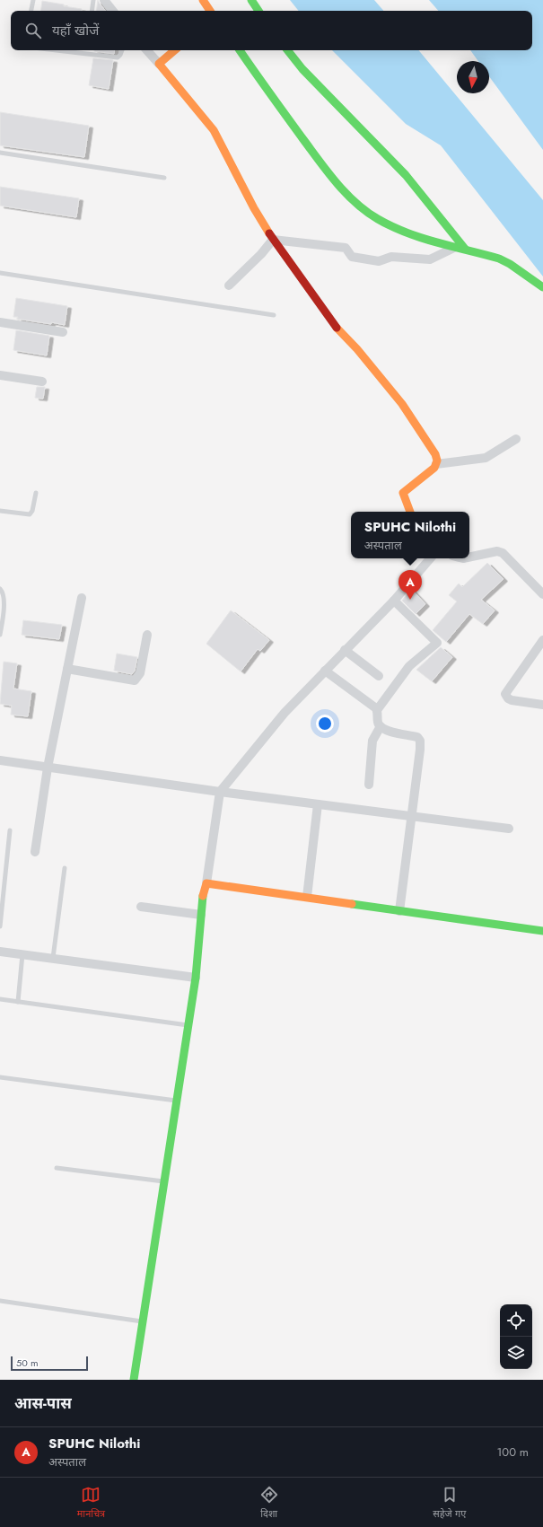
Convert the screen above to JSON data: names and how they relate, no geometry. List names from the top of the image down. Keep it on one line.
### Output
{"scale_bar":"50 m","north":"bottom","page":{"search":"यहाँ खोजें","popup":["SPUHC Nilothi","अस्पताल"],"pins":"A","scale":"50 m","heading":"आस-पास","list":[{"mark":"A","name":"SPUHC Nilothi","note":"अस्पताल","value":"100 m"}],"nav":["मानचित्र","दिशा","सहेजे गए"]}}
